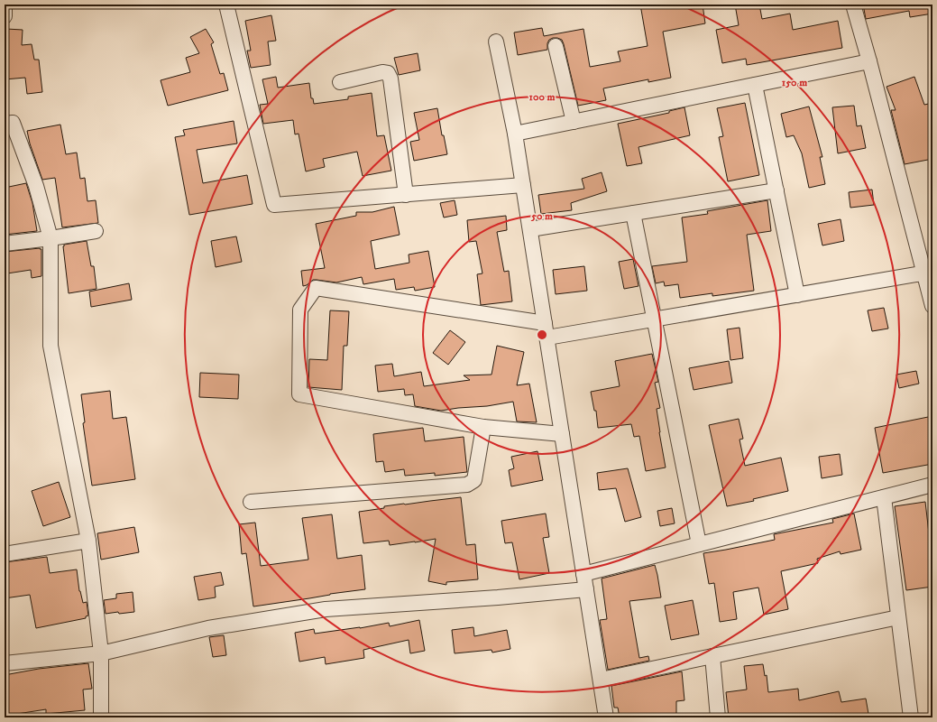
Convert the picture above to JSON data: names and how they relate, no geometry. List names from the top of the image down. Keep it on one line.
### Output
{"rings":["150 m","100 m","50 m"]}
